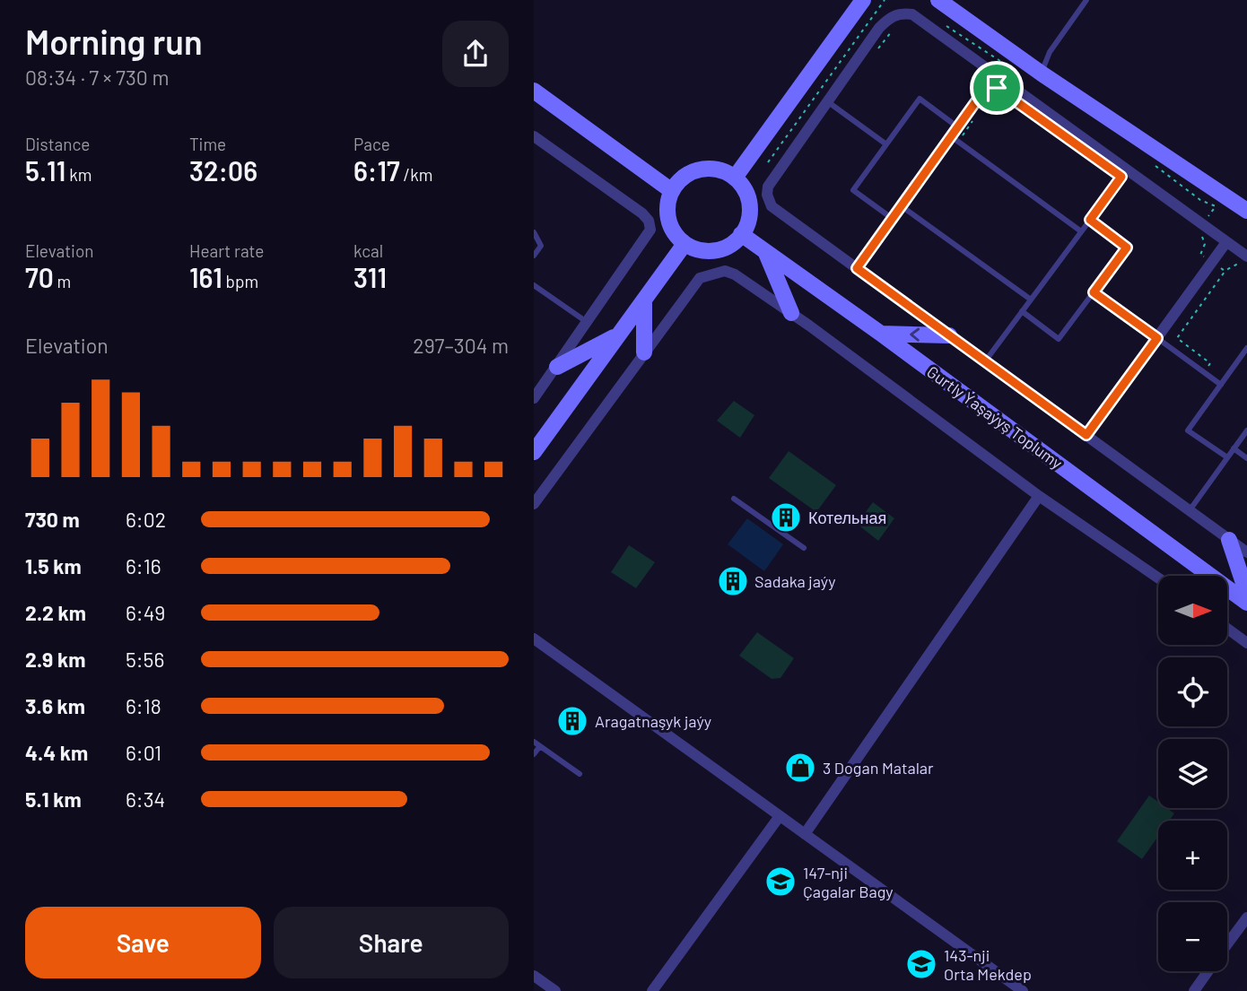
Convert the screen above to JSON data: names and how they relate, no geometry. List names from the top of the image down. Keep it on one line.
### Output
{"streets":{"street":["Gurtly Ýaşaýyş Toplumy"]},"places":{"building":["Котельная","Sadaka jaýy","Aragatnaşyk jaýy"],"shop":["3 Dogan Matalar"],"school or university":["147-nji Çagalar Bagy","143-nji Orta Mekdep"]},"north":"right","page":{"heading":["Morning run","08:34 · 7 × 730 m"],"stats":[["Distance","5.11 km"],["Time","32:06"],["Pace","6:17 /km"],["Elevation","70 m"],["Heart rate","161 bpm"],["kcal","311"]],"chart":["Elevation","297–304 m"],"list":[{"name":"730 m","note":"6:02"},{"name":"1.5 km","note":"6:16"},{"name":"2.2 km","note":"6:49"},{"name":"2.9 km","note":"5:56"},{"name":"3.6 km","note":"6:18"},{"name":"4.4 km","note":"6:01"},{"name":"5.1 km","note":"6:34"}],"map_buttons":["+","−"],"buttons":["Save","Share"]}}
